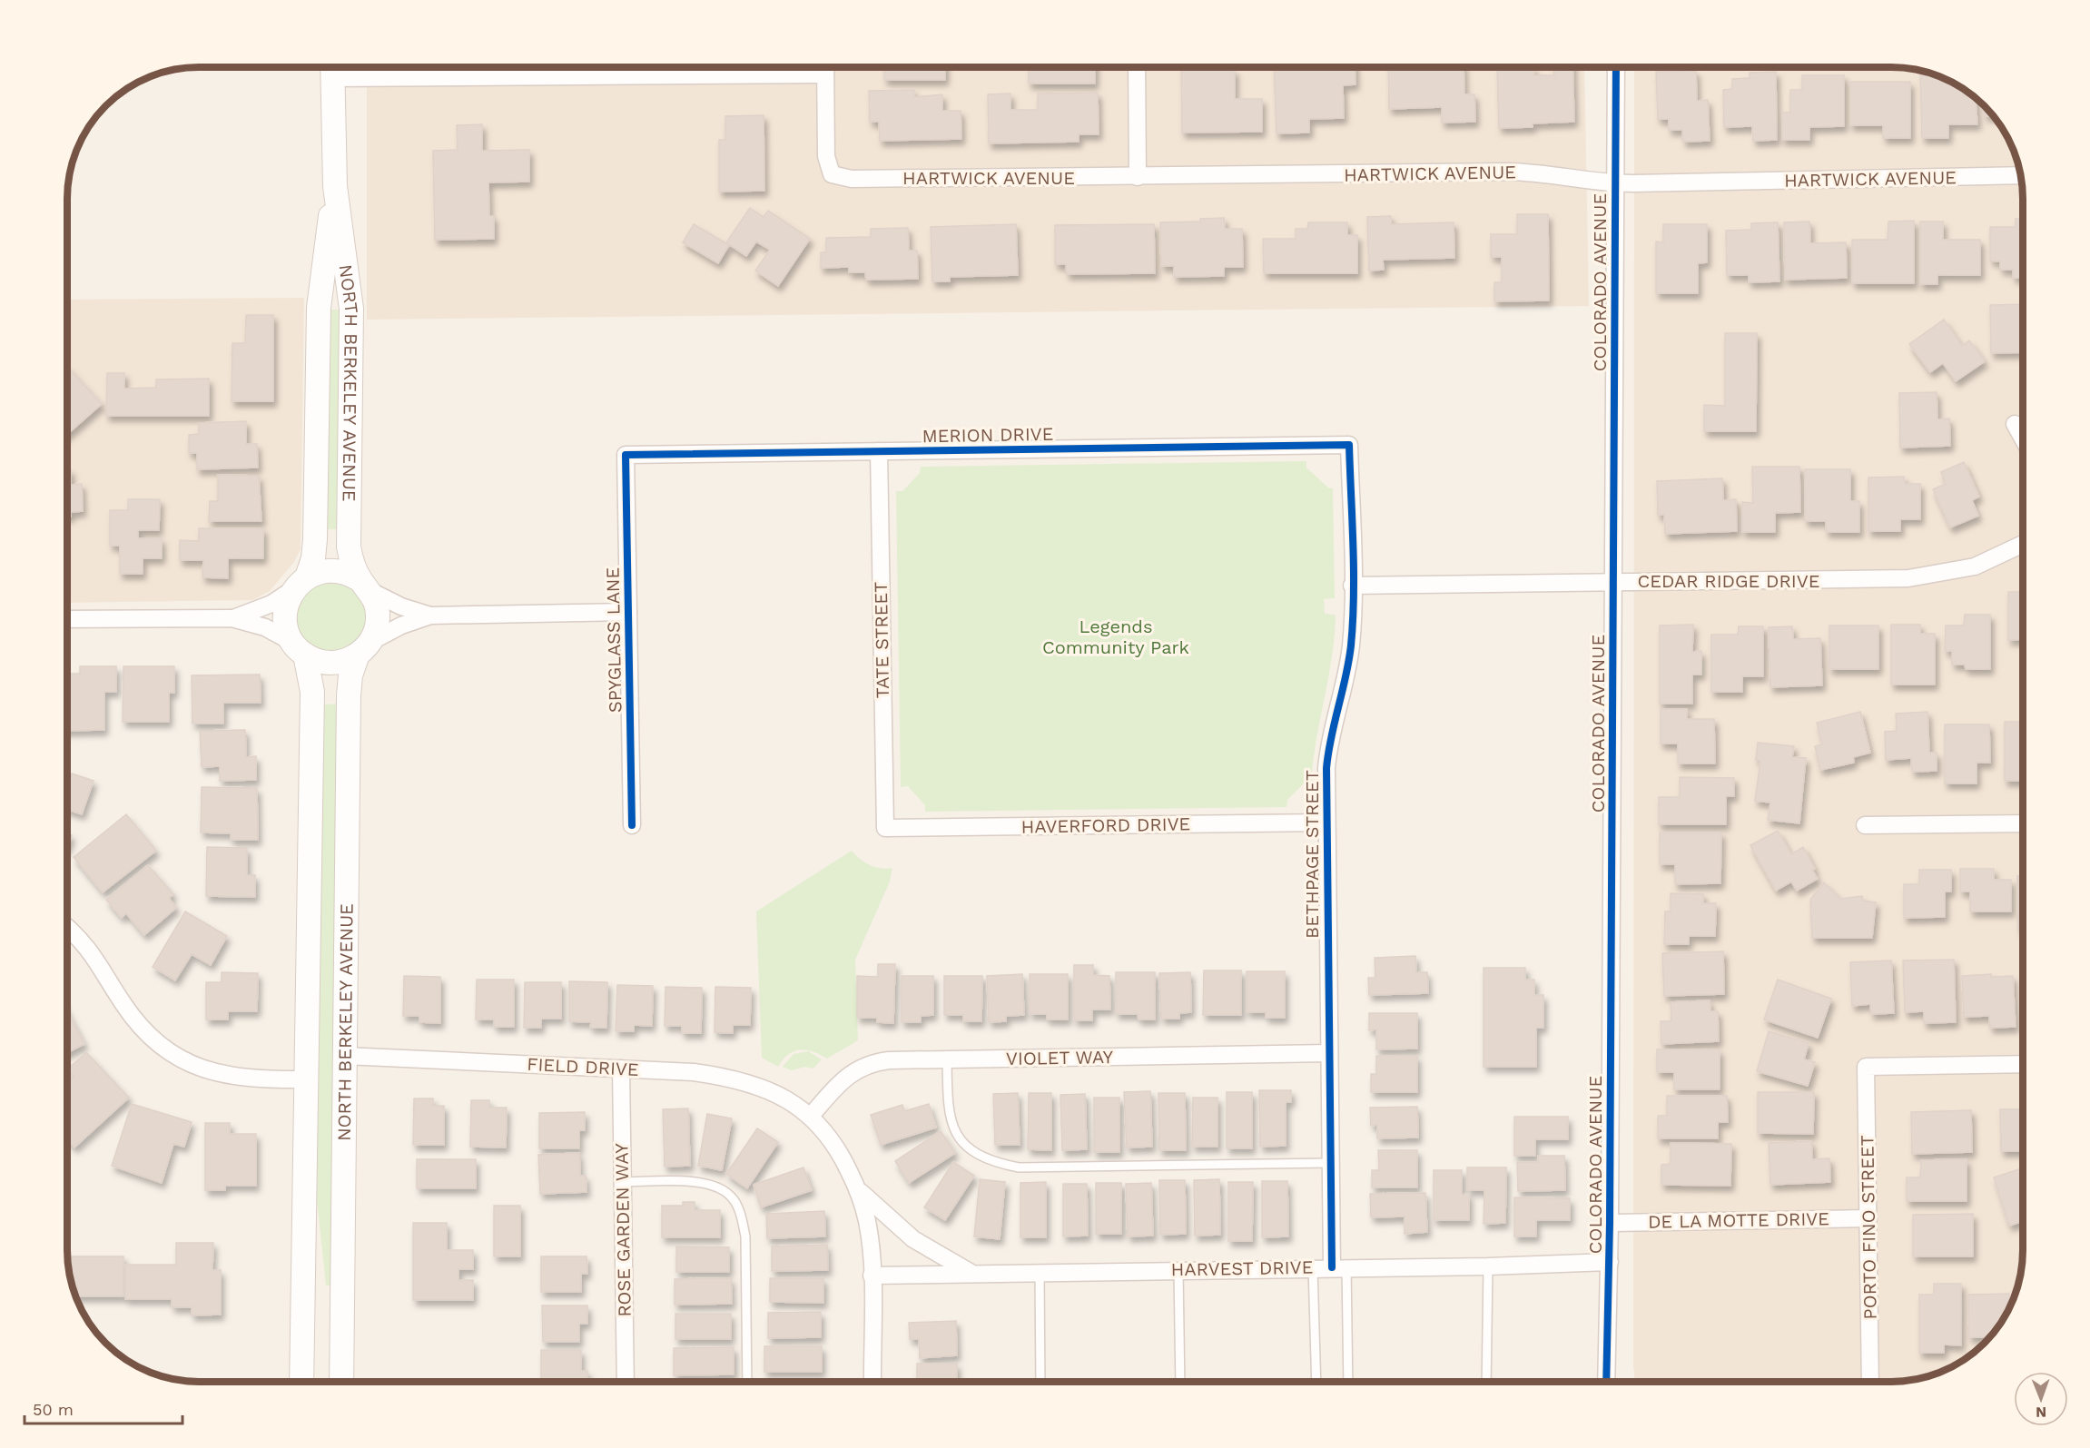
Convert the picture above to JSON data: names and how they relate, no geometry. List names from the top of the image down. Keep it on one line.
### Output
{"streets":{"street":["HARTWICK AVENUE","COLORADO AVENUE","NORTH BERKELEY AVENUE","MERION DRIVE","CEDAR RIDGE DRIVE","SPYGLASS LANE","TATE STREET","HAVERFORD DRIVE","BETHPAGE STREET","VIOLET WAY","FIELD DRIVE","DE LA MOTTE DRIVE","PORTO FINO STREET","ROSE GARDEN WAY","HARVEST DRIVE"]},"crossings":[["HARTWICK AVENUE","COLORADO AVENUE"],["COLORADO AVENUE","CEDAR RIDGE DRIVE"],["COLORADO AVENUE","DE LA MOTTE DRIVE"],["COLORADO AVENUE","HARVEST DRIVE"],["NORTH BERKELEY AVENUE","FIELD DRIVE"],["MERION DRIVE","SPYGLASS LANE"],["MERION DRIVE","TATE STREET"],["MERION DRIVE","BETHPAGE STREET"],["CEDAR RIDGE DRIVE","BETHPAGE STREET"],["TATE STREET","HAVERFORD DRIVE"],["HAVERFORD DRIVE","BETHPAGE STREET"],["BETHPAGE STREET","VIOLET WAY"],["BETHPAGE STREET","HARVEST DRIVE"],["VIOLET WAY","FIELD DRIVE"],["FIELD DRIVE","ROSE GARDEN WAY"],["DE LA MOTTE DRIVE","PORTO FINO STREET"]],"parks":["Legends Community Park"],"scale_bar":"50 m","north":"bottom"}
